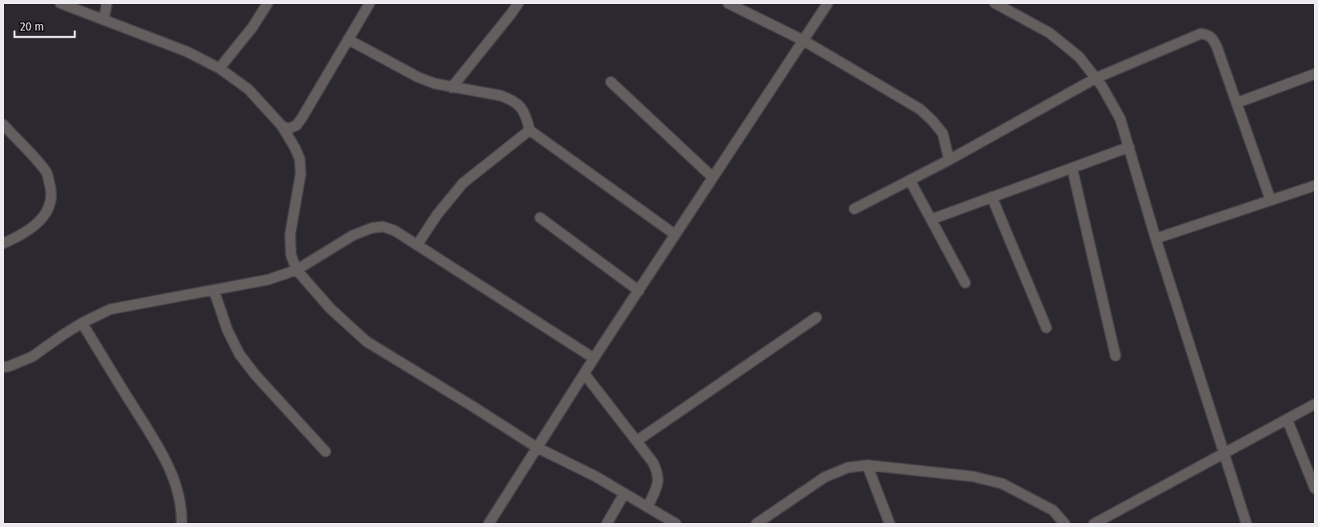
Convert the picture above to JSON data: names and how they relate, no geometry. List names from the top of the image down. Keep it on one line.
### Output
{"scale_bar":"20 m"}
